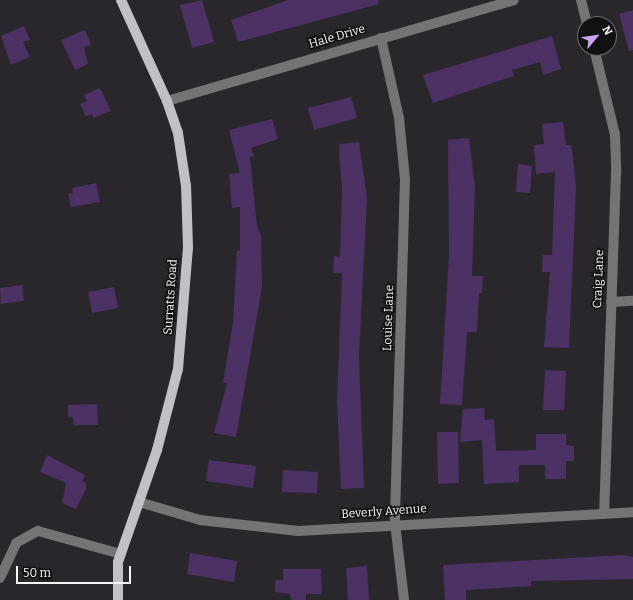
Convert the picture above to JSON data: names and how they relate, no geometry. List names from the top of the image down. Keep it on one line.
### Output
{"streets":{"main road":["Surratts Road"],"street":["Hale Drive","Craig Lane","Louise Lane","Beverly Avenue"]},"crossings":[["Hale Drive","Surratts Road"],["Hale Drive","Louise Lane"],["Craig Lane","Beverly Avenue"],["Surratts Road","Beverly Avenue"],["Louise Lane","Beverly Avenue"]],"scale_bar":"50 m","north":"top right"}
